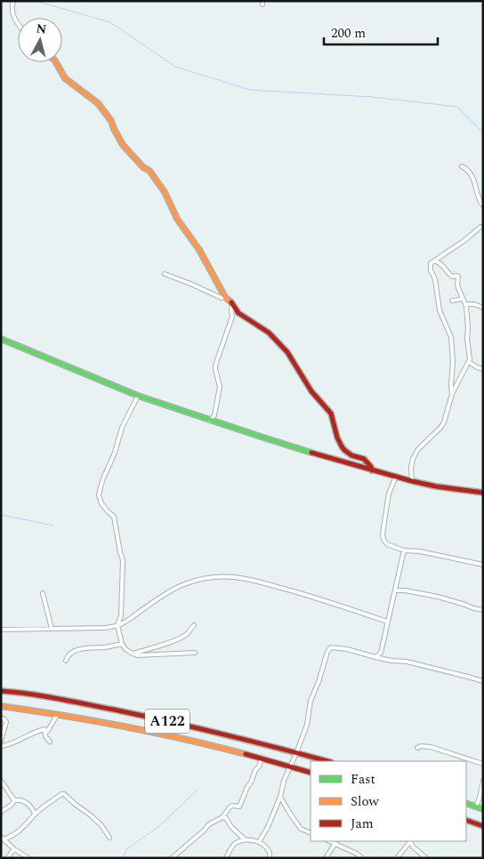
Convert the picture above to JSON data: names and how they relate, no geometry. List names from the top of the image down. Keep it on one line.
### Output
{"streets":{"main road":["A122"]},"legend":["Fast","Slow","Jam"],"scale_bar":"200 m","north":"top"}
